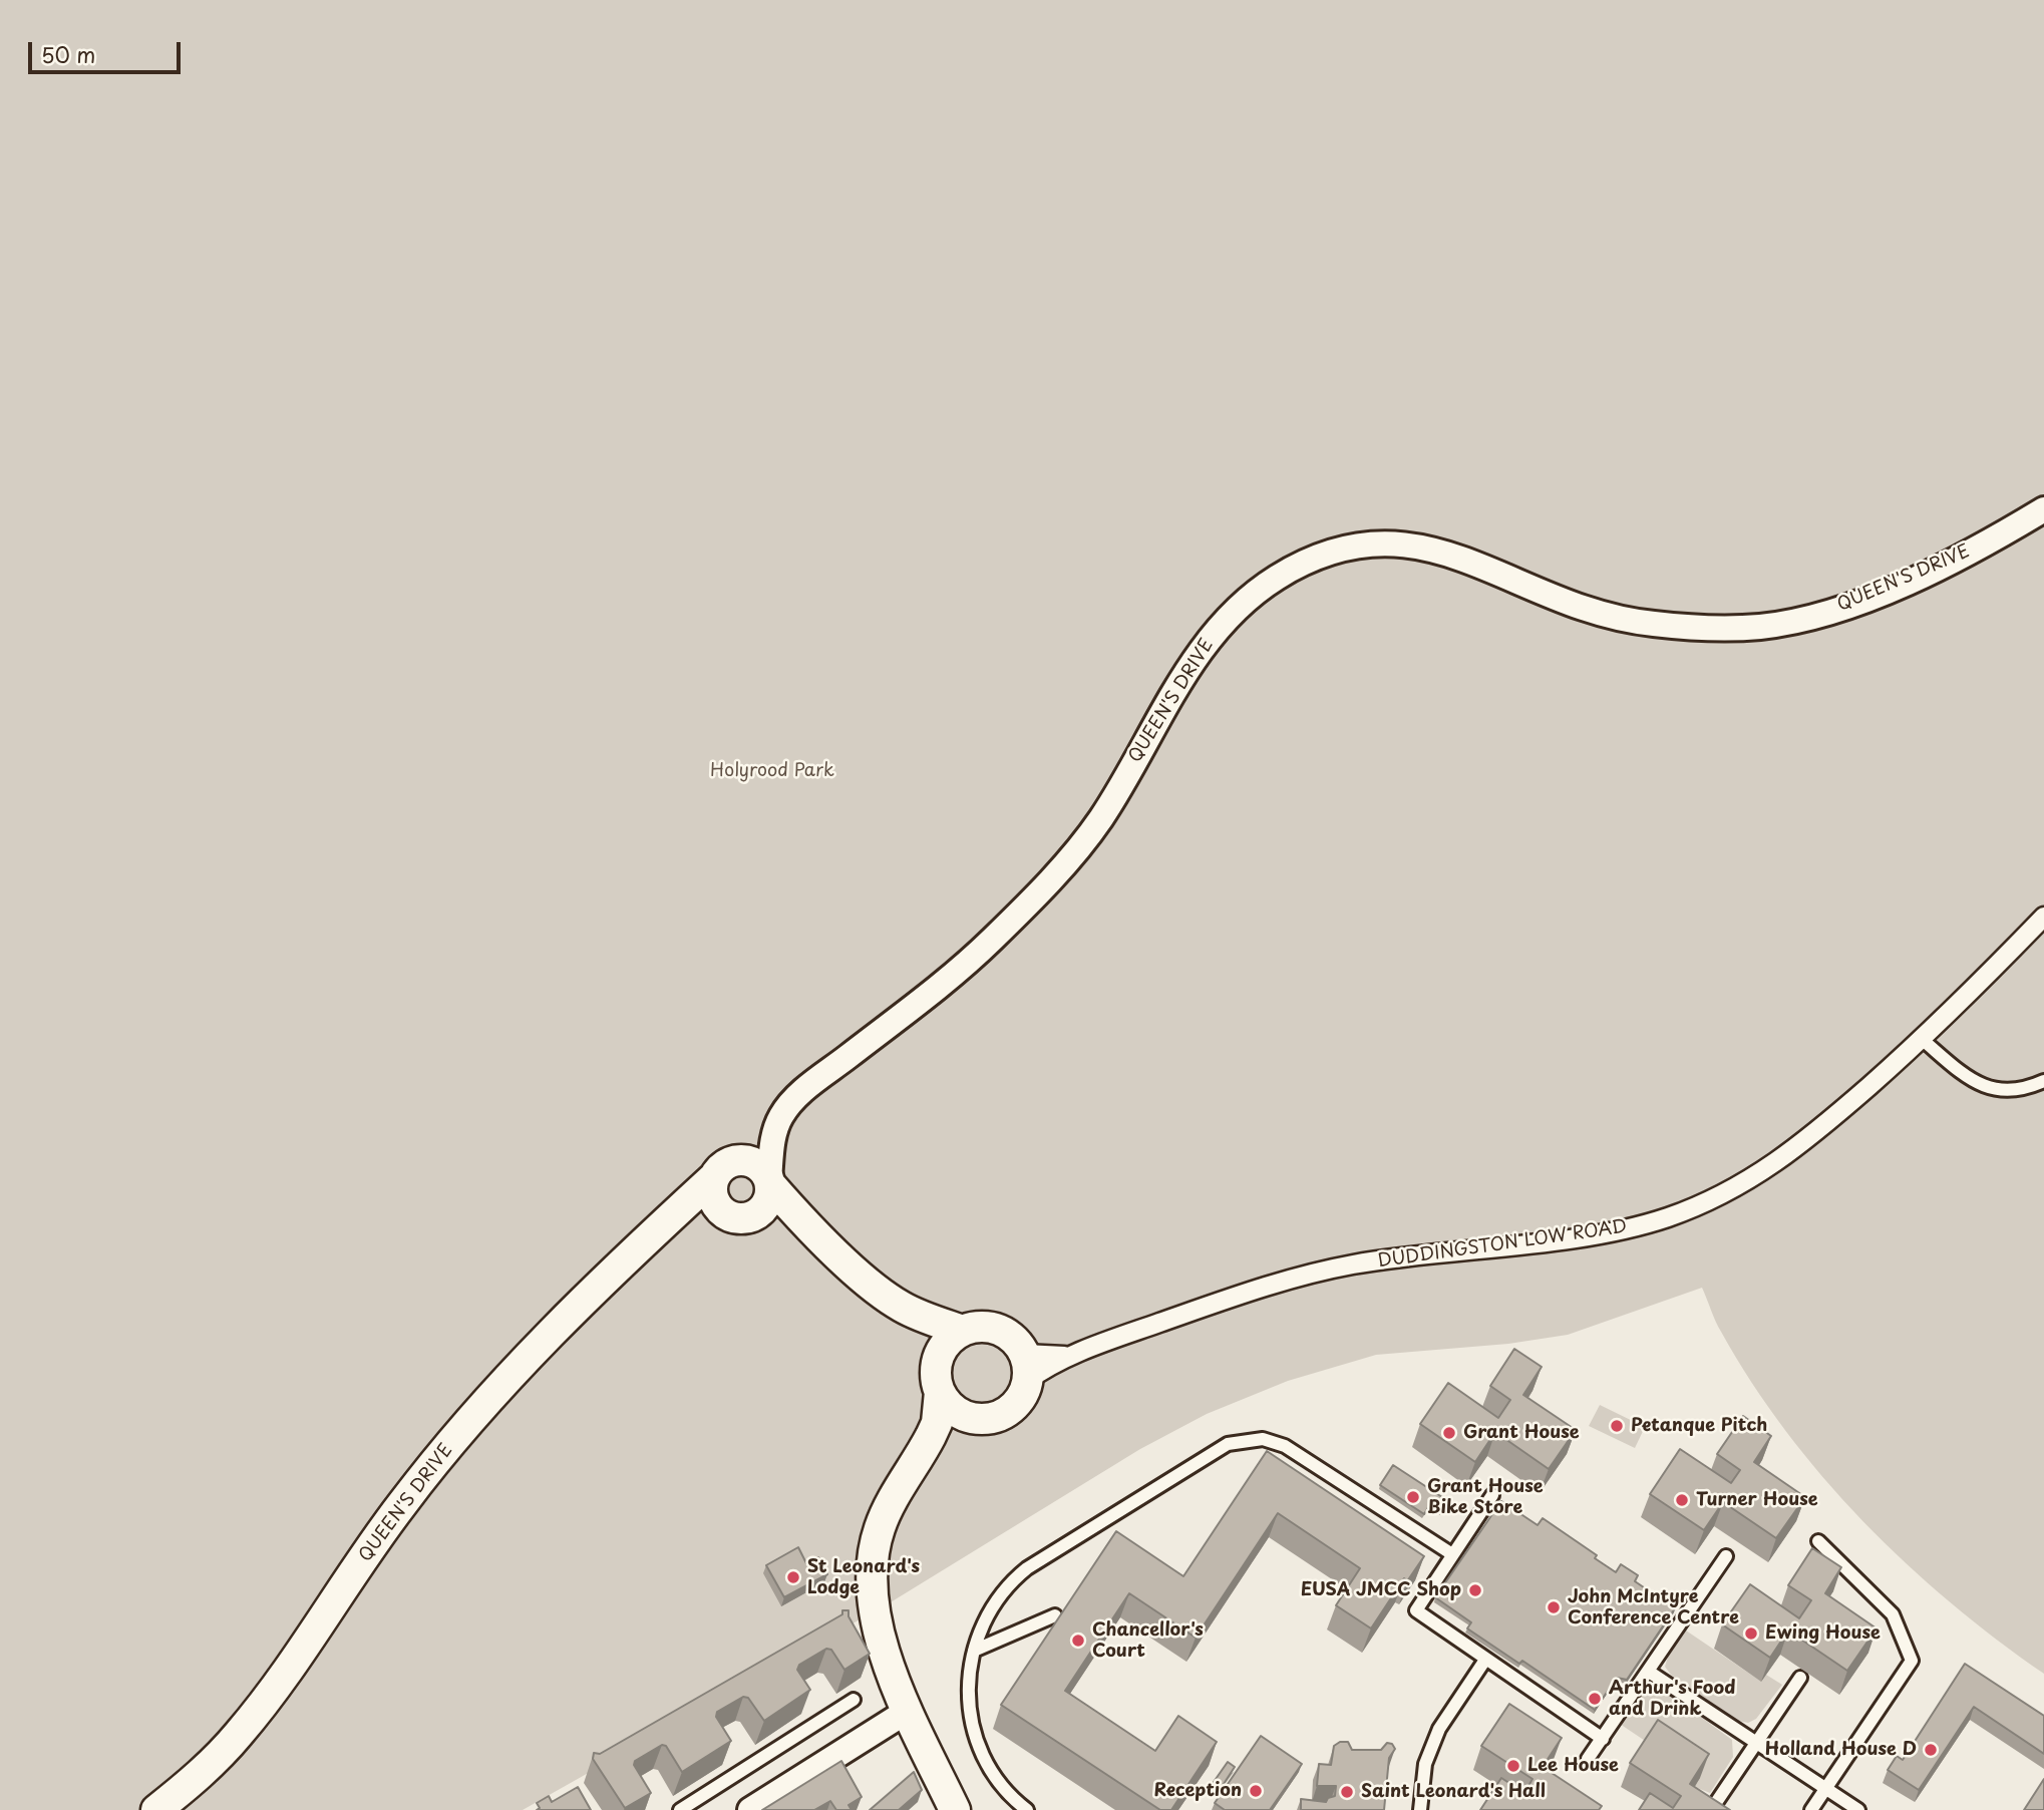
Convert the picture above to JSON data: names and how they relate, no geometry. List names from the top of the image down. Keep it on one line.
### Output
{"streets":{"street":["QUEEN'S DRIVE","DUDDINGSTON LOW ROAD"]},"parks":["Holyrood Park"],"places":["Petanque Pitch","Grant House","Grant House Bike Store","Turner House","St Leonard's Lodge","EUSA JMCC Shop","John McIntyre Conference Centre","Ewing House","Chancellor's Court","Arthur's Food and Drink","Holland House D","Lee House","Reception","Saint Leonard's Hall"],"scale_bar":"50 m"}
